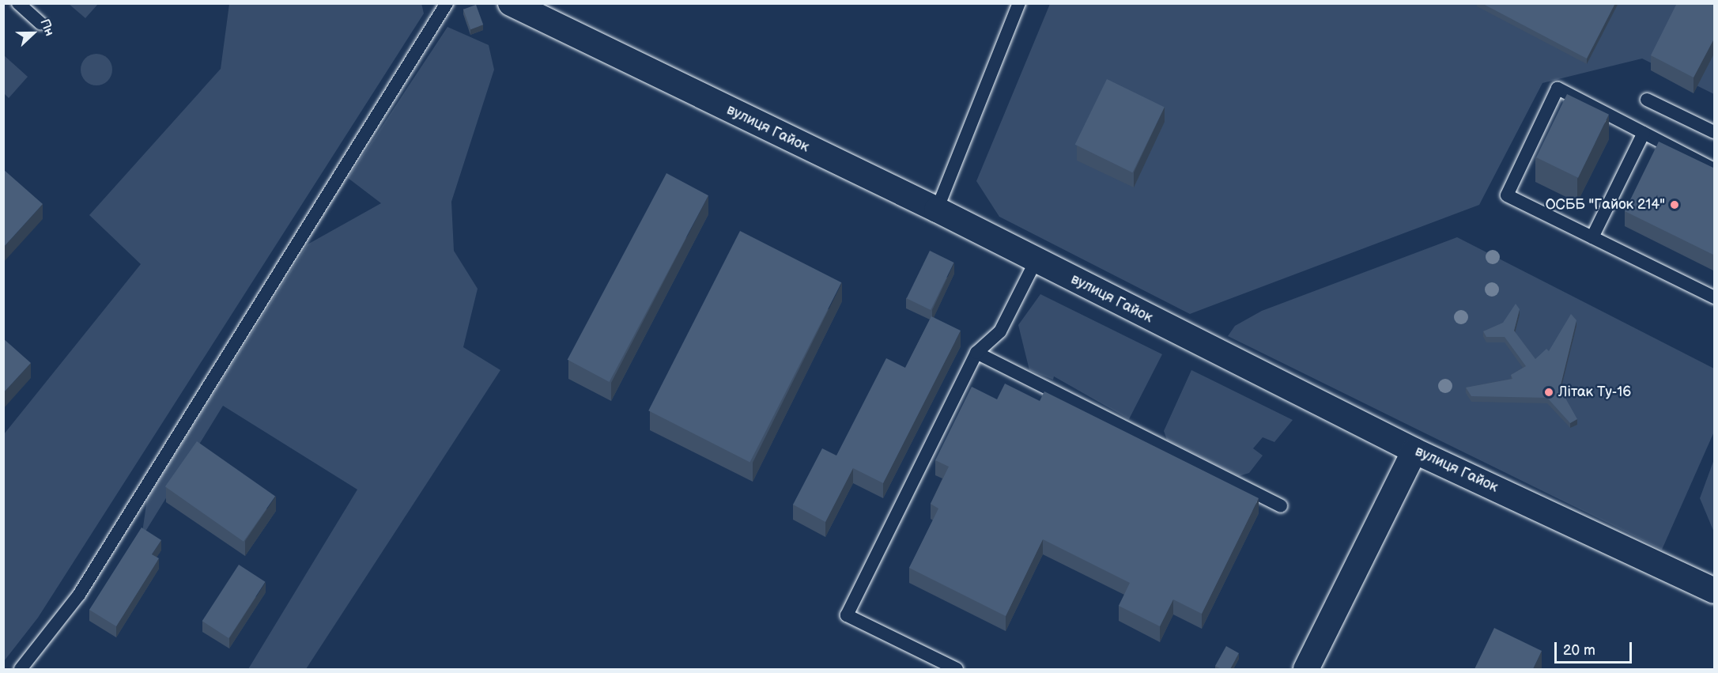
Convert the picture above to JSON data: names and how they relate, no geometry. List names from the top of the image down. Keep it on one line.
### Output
{"streets":{"street":["вулиця Гайок"]},"places":["ОСББ \"Гайок 214\"","Літак Ту-16"],"scale_bar":"20 m","north":"right"}
